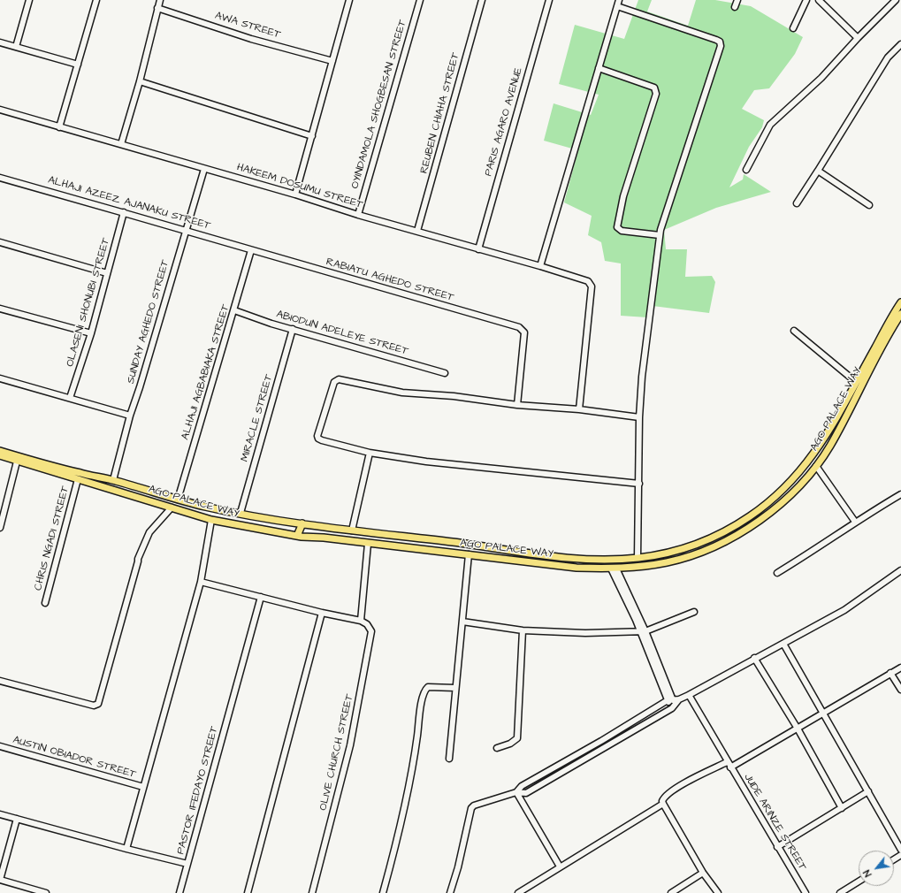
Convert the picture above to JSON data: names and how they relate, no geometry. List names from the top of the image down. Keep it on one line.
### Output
{"streets":{"main road":["AGO PALACE WAY"],"street":["AWA STREET","OYINDAMOLA SHOGBESAN STREET","REUBEN CHIAHA STREET","PARIS AGARO AVENUE","HAKEEM DOSUMU STREET","ALHAJI AZEEZ AJANAKU STREET","RABIATU AGHEDO STREET","OLASENI SHONUBI STREET","SUNDAY AGHEDO STREET","ABIODUN ADELEYE STREET","ALHAJI AGBABIAKA STREET","MIRACLE STREET","CHRIS NGADI STREET","OLIVE CHURCH STREET","AUSTIN OBIADOR STREET","PASTOR IFEDAYO STREET","JUDE ARINZE STREET"]},"crossings":[["OYINDAMOLA SHOGBESAN STREET","HAKEEM DOSUMU STREET"],["REUBEN CHIAHA STREET","HAKEEM DOSUMU STREET"],["PARIS AGARO AVENUE","HAKEEM DOSUMU STREET"],["HAKEEM DOSUMU STREET","SUNDAY AGHEDO STREET"],["ALHAJI AZEEZ AJANAKU STREET","RABIATU AGHEDO STREET"],["ALHAJI AZEEZ AJANAKU STREET","OLASENI SHONUBI STREET"],["ALHAJI AZEEZ AJANAKU STREET","SUNDAY AGHEDO STREET"],["ALHAJI AZEEZ AJANAKU STREET","ALHAJI AGBABIAKA STREET"],["RABIATU AGHEDO STREET","ALHAJI AGBABIAKA STREET"],["SUNDAY AGHEDO STREET","AGO PALACE WAY"],["ABIODUN ADELEYE STREET","ALHAJI AGBABIAKA STREET"],["ABIODUN ADELEYE STREET","MIRACLE STREET"],["ALHAJI AGBABIAKA STREET","AGO PALACE WAY"],["AGO PALACE WAY","MIRACLE STREET"],["AGO PALACE WAY","CHRIS NGADI STREET"]],"north":"bottom left"}
